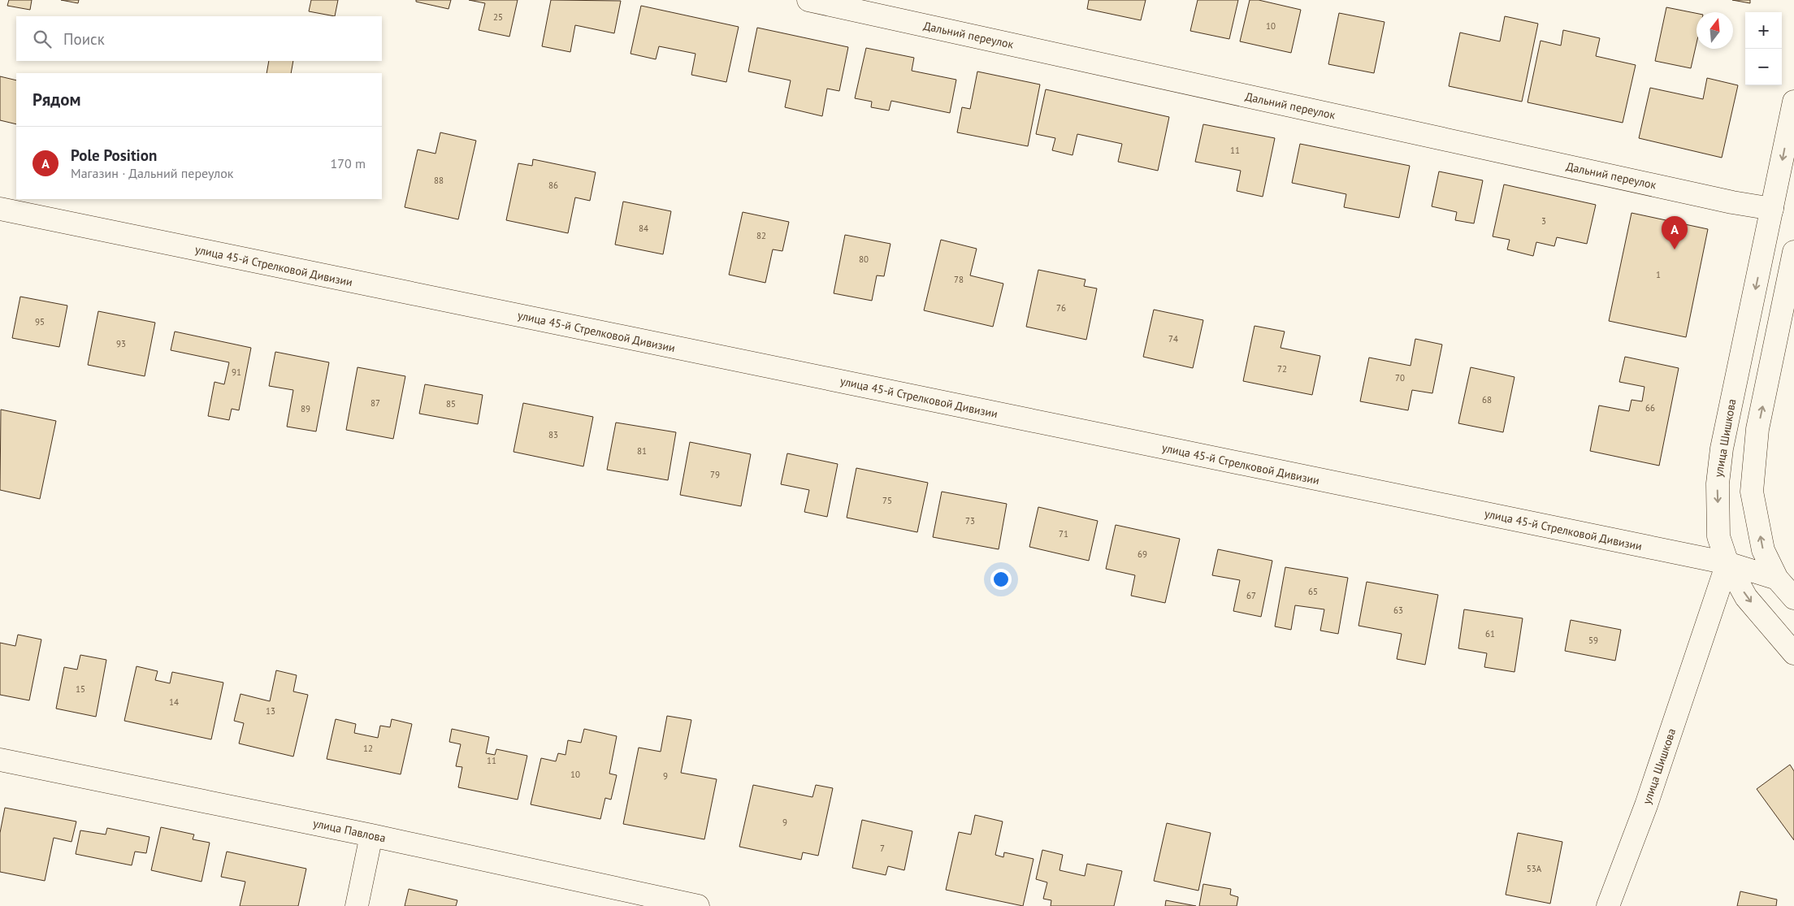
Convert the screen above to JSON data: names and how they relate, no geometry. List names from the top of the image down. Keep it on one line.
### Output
{"streets":{"main road":["Дальний переулок","улица 45-й Стрелковой Дивизии","улица Шишкова","улица Павлова"]},"crossings":[["Дальний переулок","улица Шишкова"],["улица 45-й Стрелковой Дивизии","улица Шишкова"]],"house_numbers":["25","10","11","88","86","3","84","82","80","1","78","76","95","74","93","72","91","70","68","87","85","66","89","83","81","79","75","73","71","69","65","67","63","61","59","15","14","13","12","11","10","9","9","7","53А"],"north":"top","page":{"map_buttons":["+","−"],"search":"Поиск","heading":"Рядом","list":[{"mark":"A","name":"Pole Position","note":"Магазин · Дальний переулок","value":"170 m"}],"pins":"A"}}
